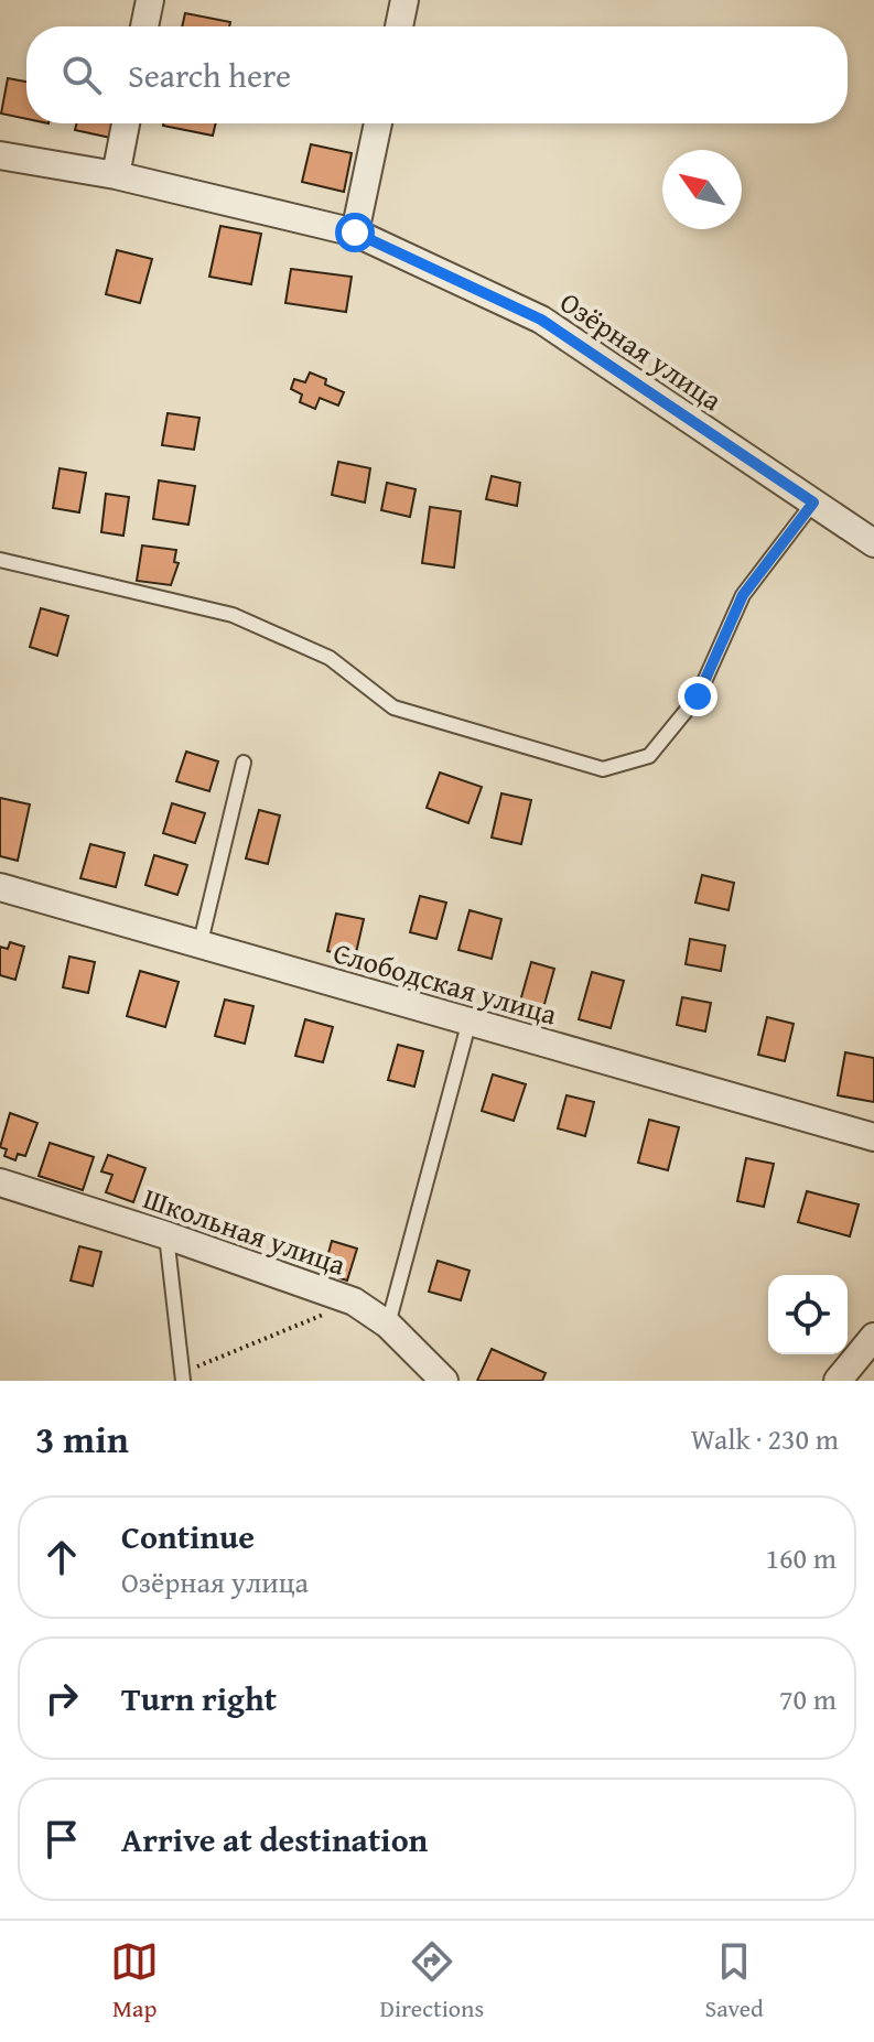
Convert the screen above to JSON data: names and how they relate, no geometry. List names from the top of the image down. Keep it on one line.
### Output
{"streets":{"street":["Озёрная улица","Слободская улица","Школьная улица"]},"north":"top left","page":{"search":"Search here","heading":["3 min","Walk · 230 m"],"list":[["Continue","Озёрная улица","160 m"],["Turn right","70 m"],"Arrive at destination"],"nav":["Map","Directions","Saved"]}}
